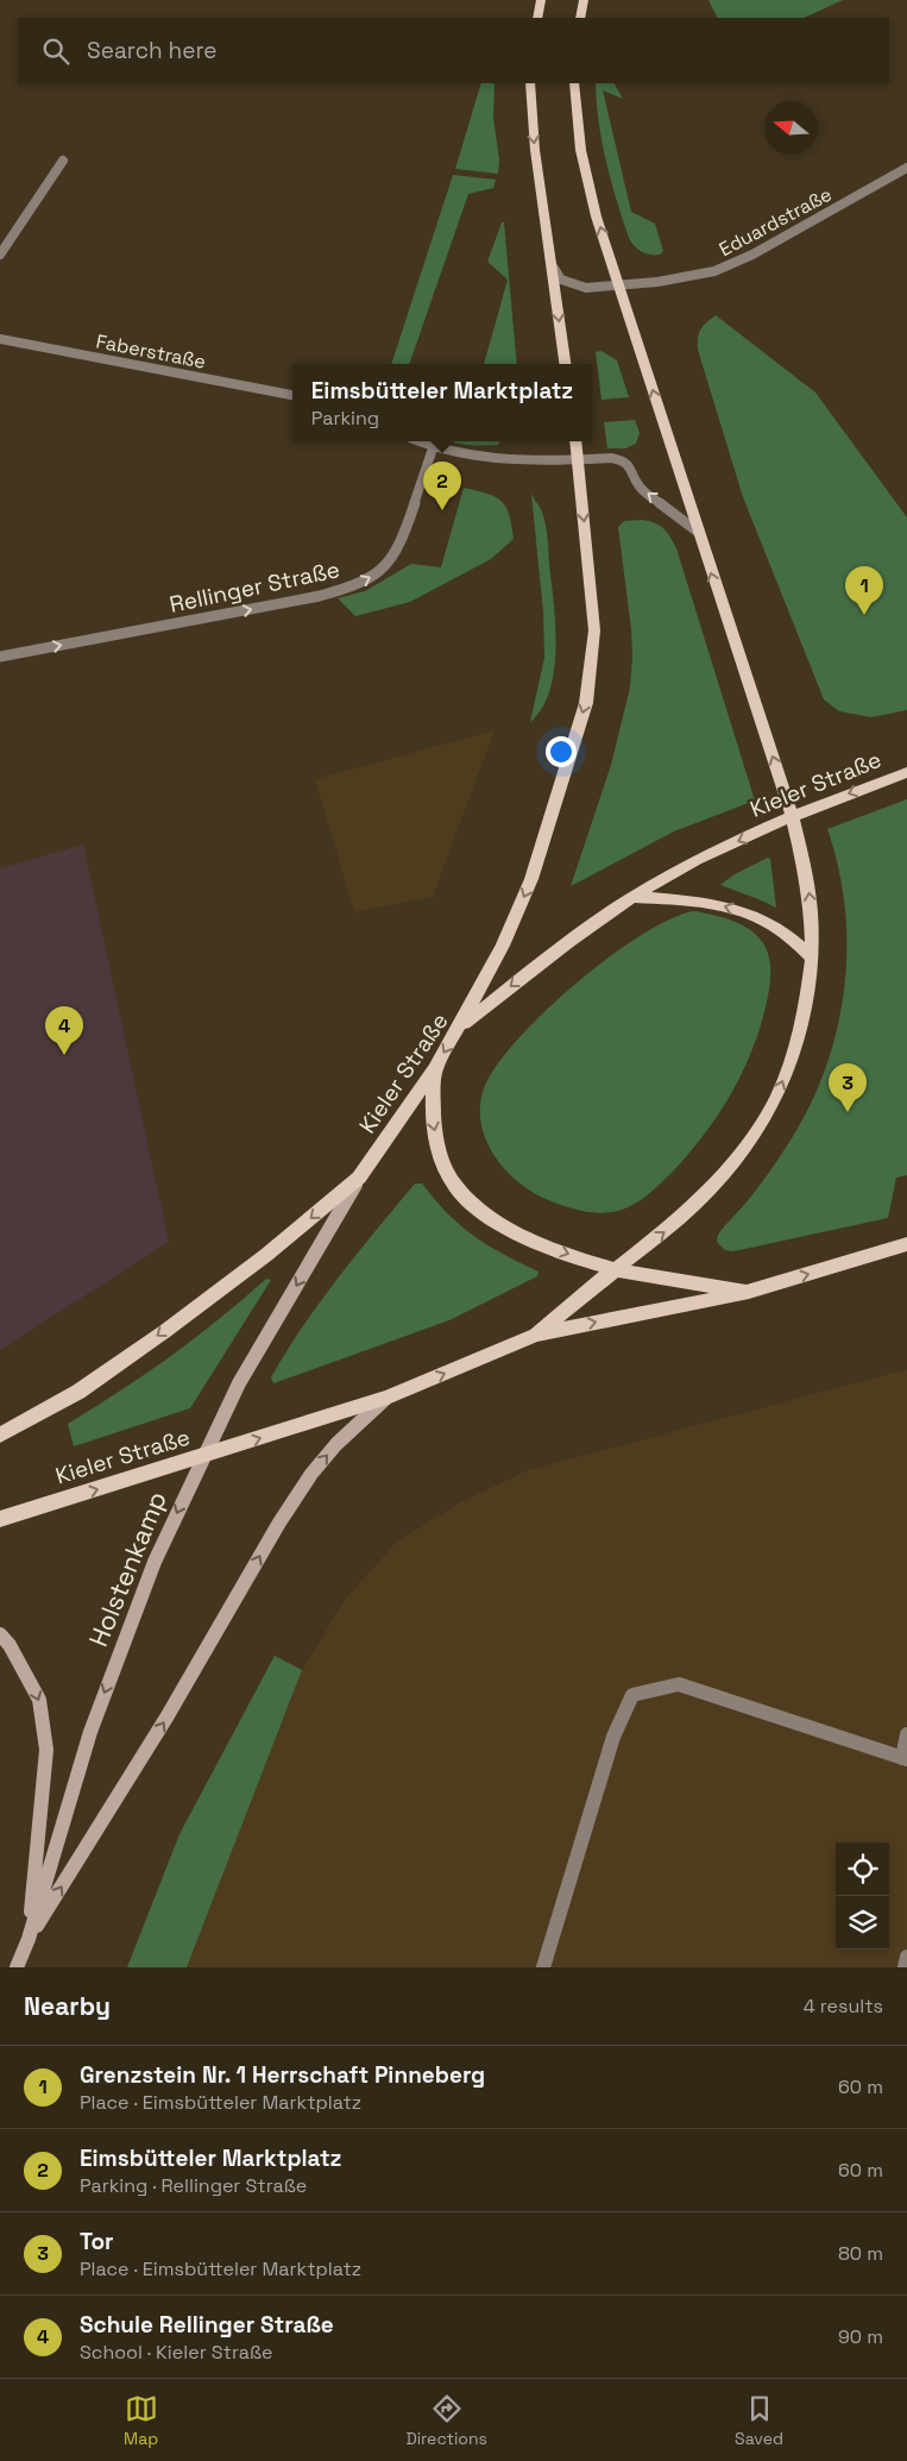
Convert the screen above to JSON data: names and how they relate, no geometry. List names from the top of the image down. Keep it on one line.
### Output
{"streets":{"main road":["Kieler Straße","Holstenkamp"],"street":["Eduardstraße","Faberstraße","Rellinger Straße"]},"crossings":[["Kieler Straße","Holstenkamp"]],"one_way":["Rellinger Straße"],"north":"left","page":{"search":"Search here","popup":["Eimsbütteler Marktplatz","Parking"],"pins":["2","1","4","3"],"heading":["Nearby","4 results"],"list":[{"mark":"1","name":"Grenzstein Nr. 1 Herrschaft Pinneberg","note":"Place · Eimsbütteler Marktplatz","value":"60 m"},{"mark":"2","name":"Eimsbütteler Marktplatz","note":"Parking · Rellinger Straße","value":"60 m"},{"mark":"3","name":"Tor","note":"Place · Eimsbütteler Marktplatz","value":"80 m"},{"mark":"4","name":"Schule Rellinger Straße","note":"School · Kieler Straße","value":"90 m"}],"nav":["Map","Directions","Saved"]}}
